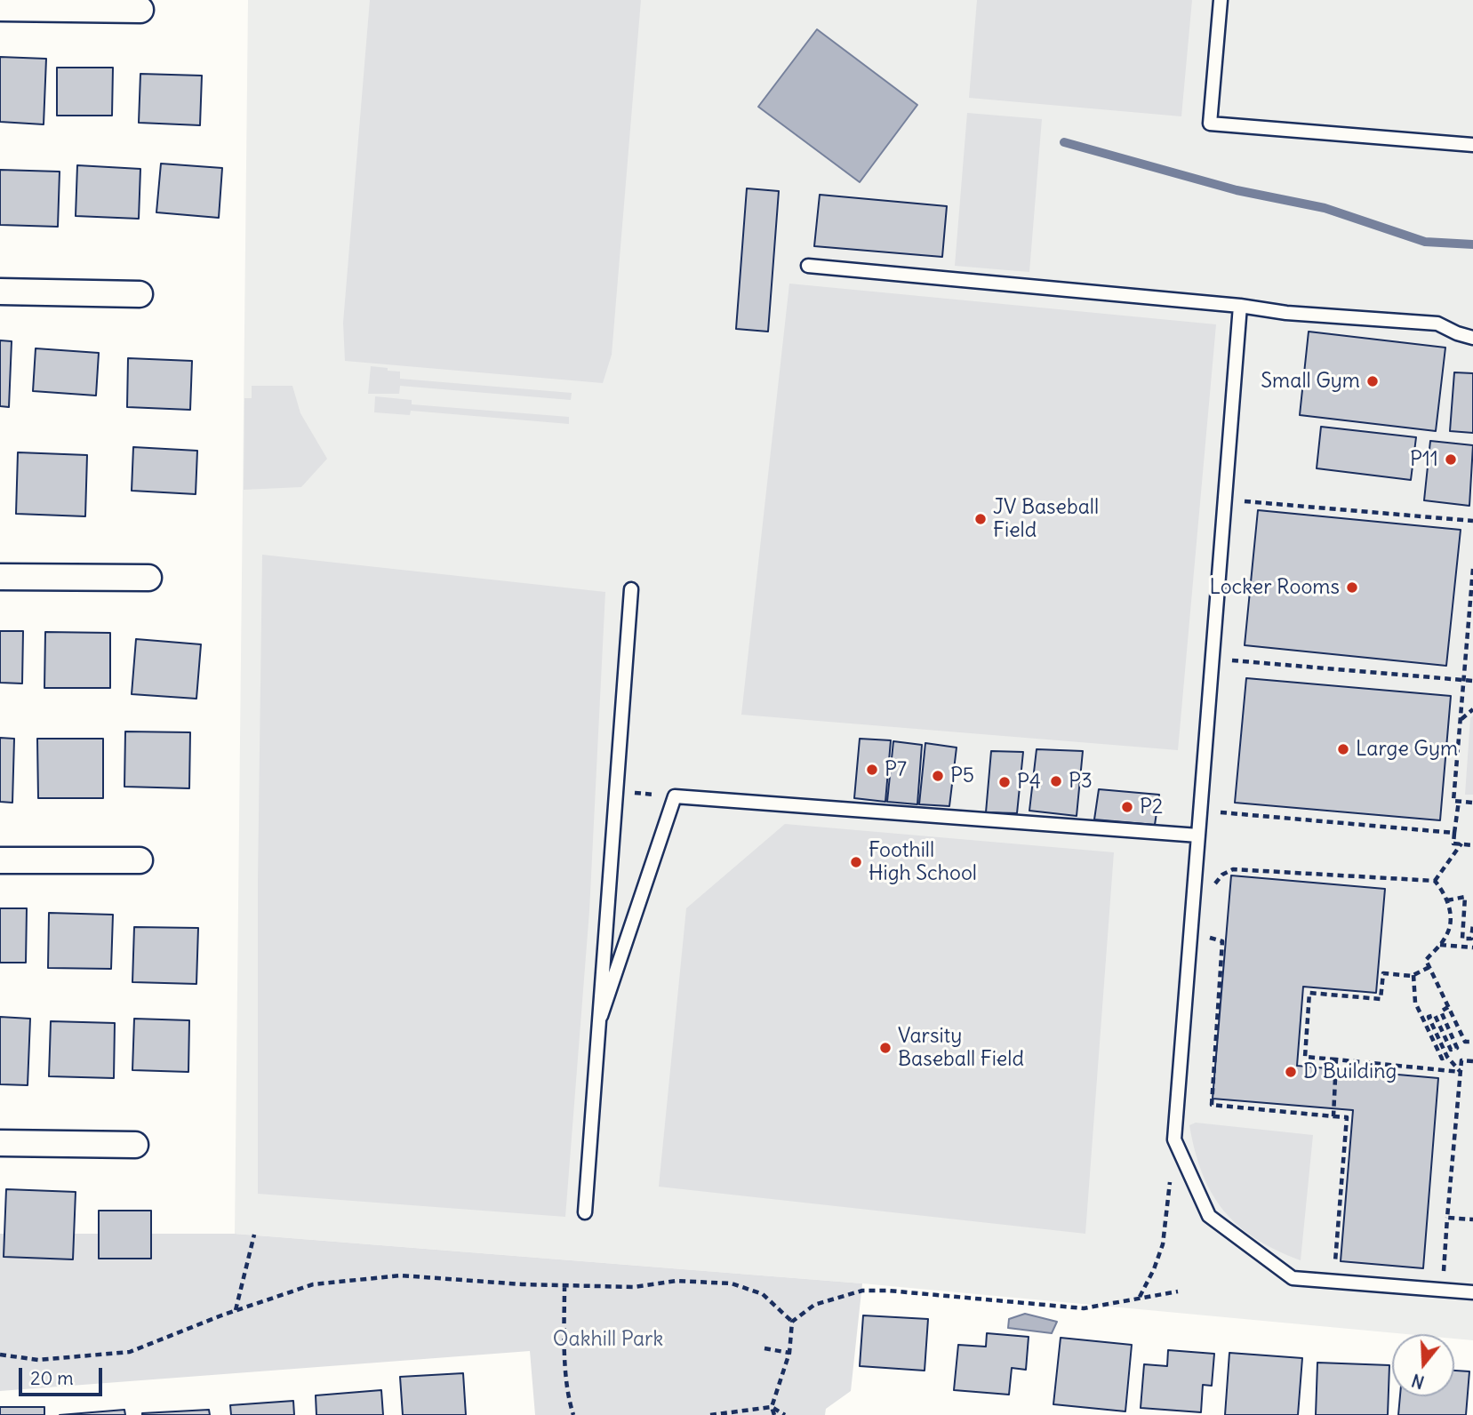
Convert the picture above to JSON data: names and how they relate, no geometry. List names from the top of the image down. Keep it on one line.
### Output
{"parks":["Oakhill Park"],"places":["Small Gym","P11","JV Baseball Field","Locker Rooms","Large Gym","P7","P5","P3","P4","P2","Foothill High School","Varsity Baseball Field","D Building"],"scale_bar":"20 m","north":"bottom"}
